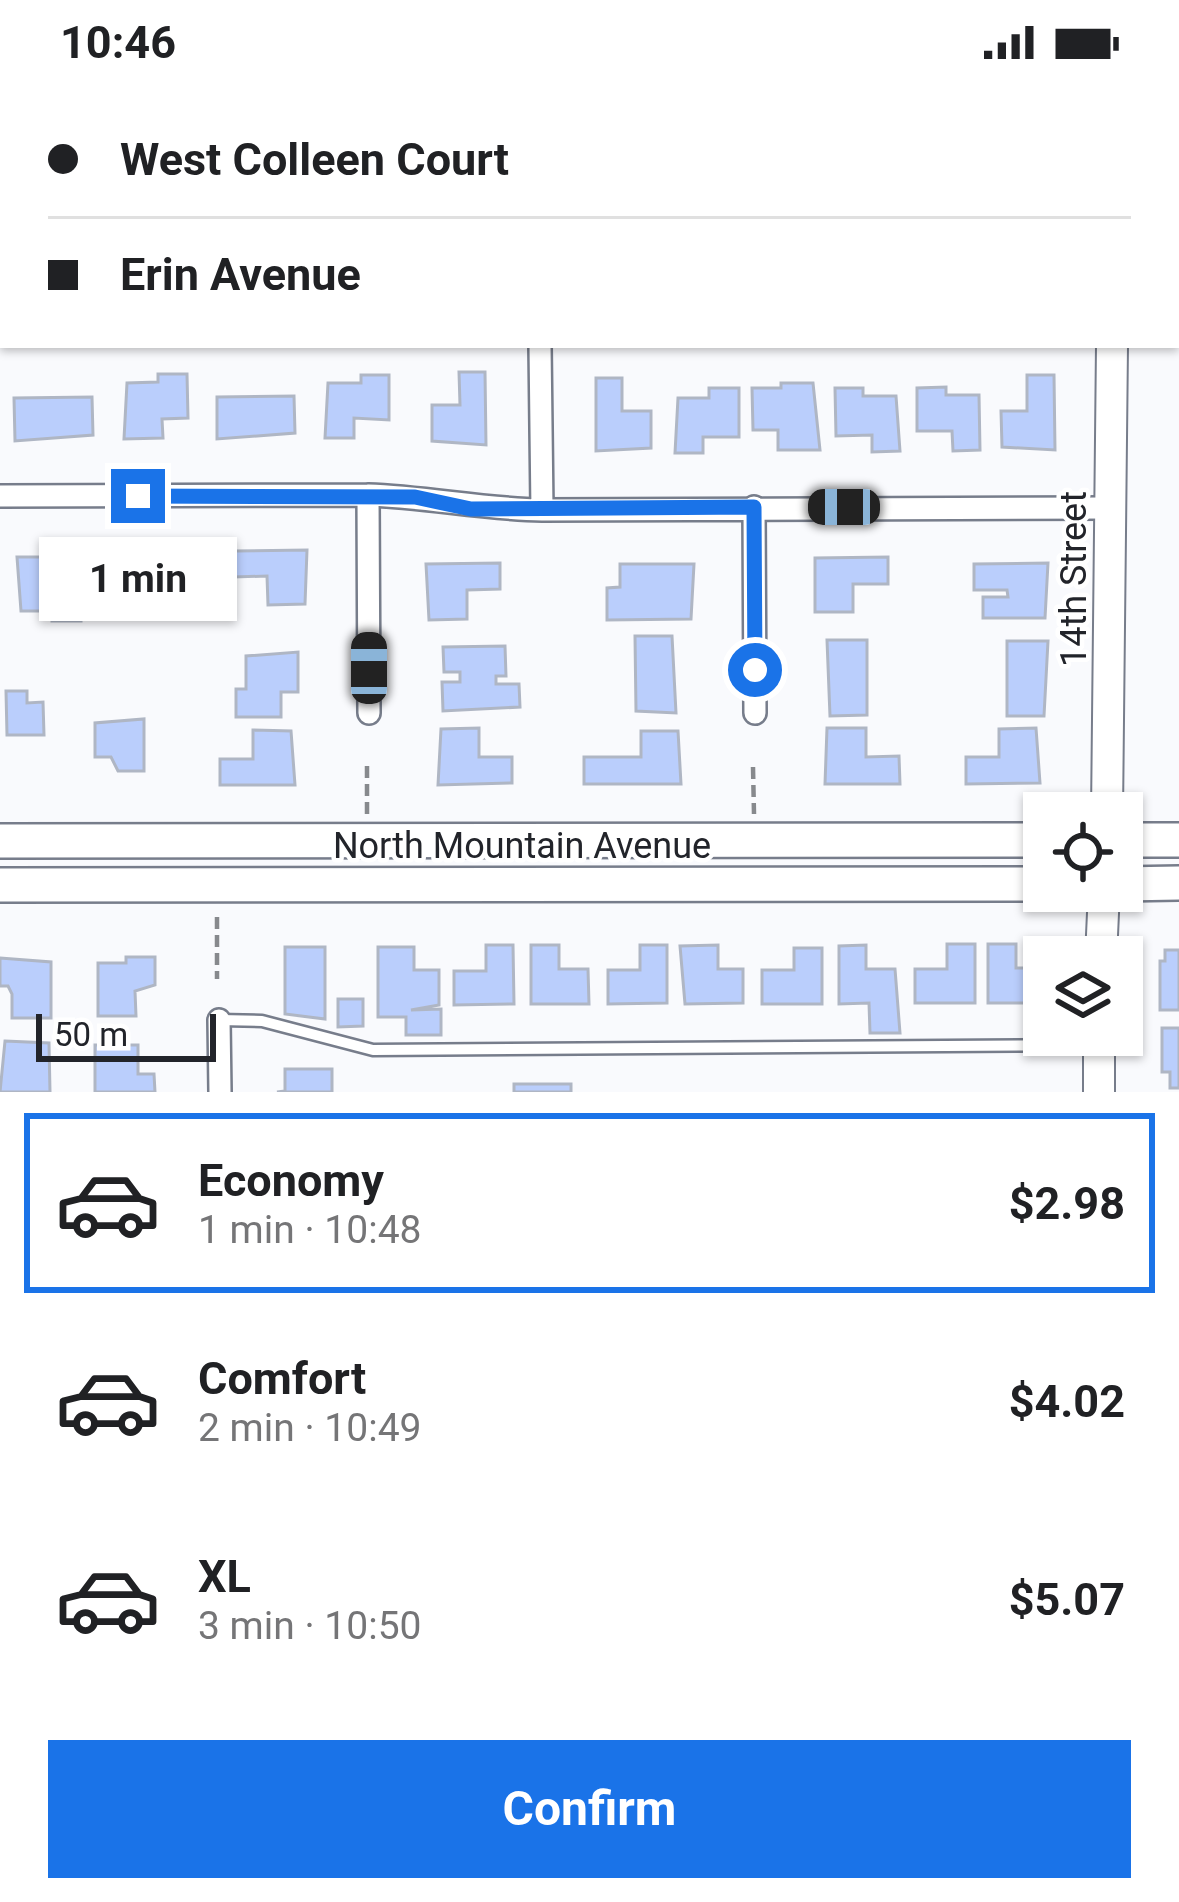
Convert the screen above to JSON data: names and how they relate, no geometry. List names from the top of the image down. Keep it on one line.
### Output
{"streets":{"main road":["North Mountain Avenue"],"street":["14th Street"]},"scale_bar":"50 m","page":{"status":"10:46","banner":["West Colleen Court","Erin Avenue"],"bubble":"1 min","scale":"50 m","list":[{"name":"Economy","note":"1 min · 10:48","value":"$2.98"},{"name":"Comfort","note":"2 min · 10:49","value":"$4.02"},{"name":"XL","note":"3 min · 10:50","value":"$5.07"}],"buttons":"Confirm"}}
